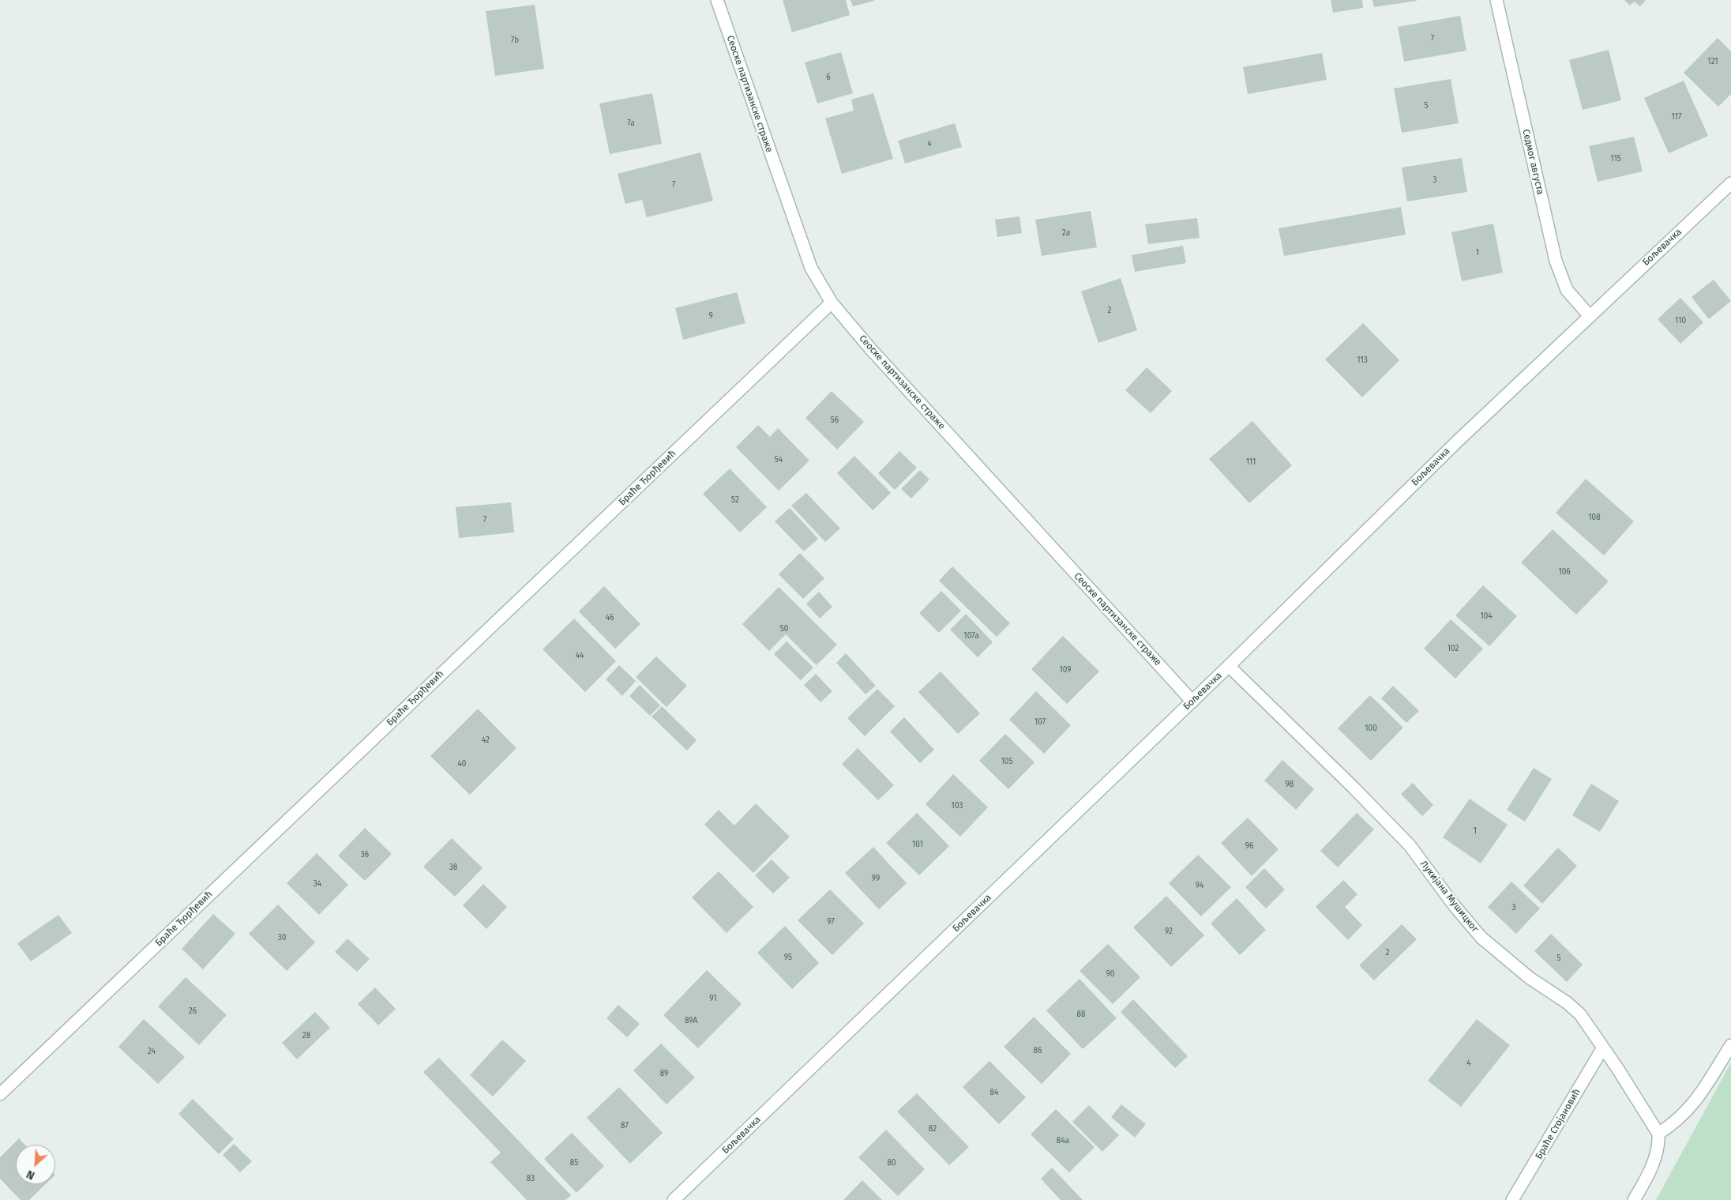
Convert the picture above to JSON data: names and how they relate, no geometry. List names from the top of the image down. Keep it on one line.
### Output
{"streets":{"street":["Сеоске партизанске страже","Седмог августа","Бољевачка","Браће Ђорђевић","Лукијана Мушицког","Браће Стојановић"]},"crossings":[["Сеоске партизанске страже","Бољевачка"],["Сеоске партизанске страже","Браће Ђорђевић"],["Седмог августа","Бољевачка"],["Бољевачка","Лукијана Мушицког"],["Лукијана Мушицког","Браће Стојановић"]],"house_numbers":["7","7b","121","6","5","117","7a","4","115","3","7","2a","1","2","9","110","113","56","54","111","52","108","7","106","104","46","50","107a","102","44","109","107","100","42","105","40","98","103","1","101","96","36","38","99","34","94","3","97","92","30","2","95","5","90","91","26","88","89A","28","86","24","4","89","84","87","82","84a","85","80","83"],"north":"bottom left"}
